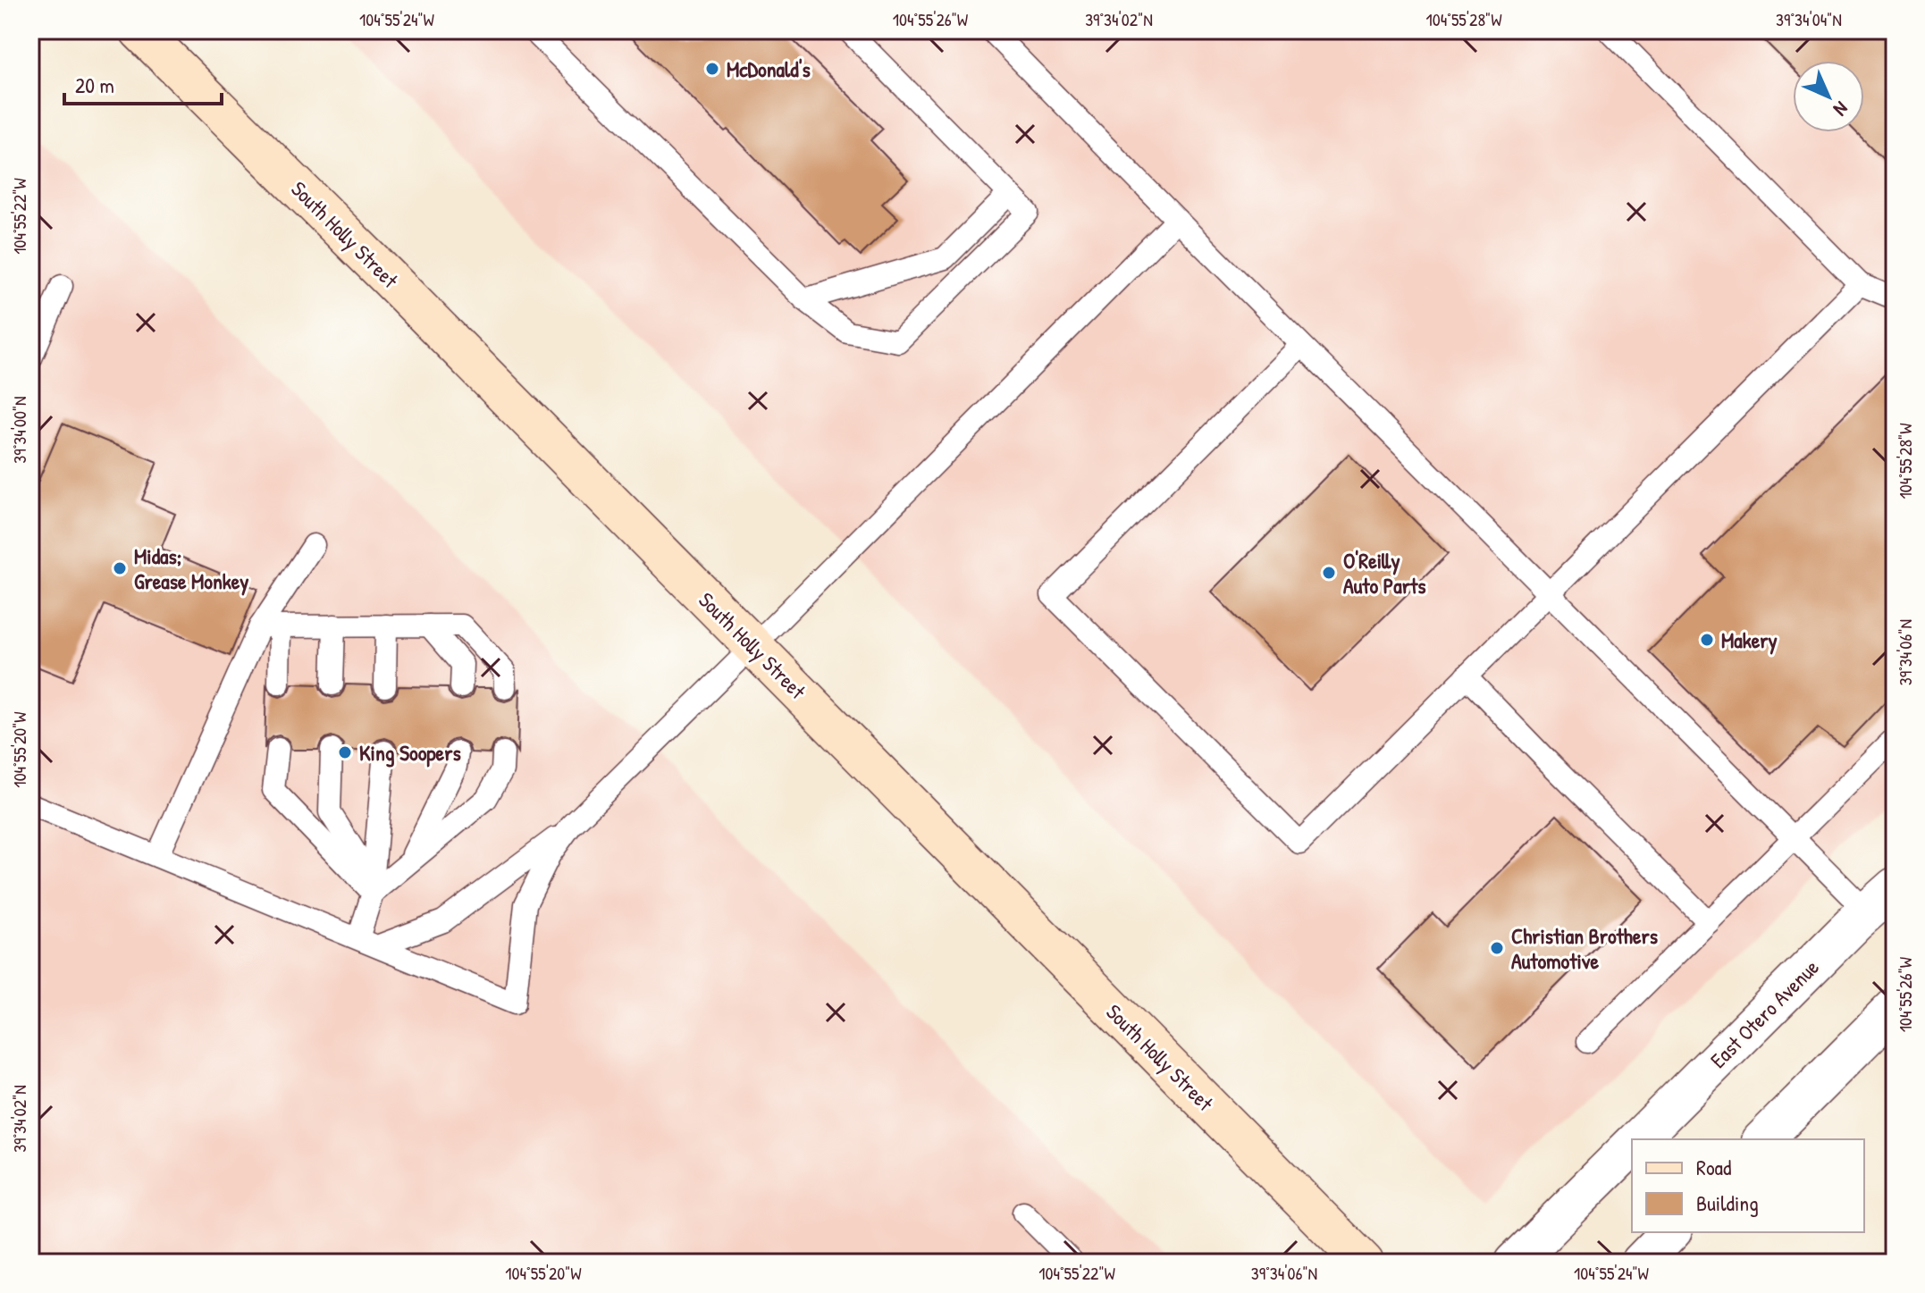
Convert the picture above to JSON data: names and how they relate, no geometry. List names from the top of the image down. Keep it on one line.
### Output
{"streets":{"main road":["South Holly Street"],"street":["East Otero Avenue"]},"places":["McDonald's","Midas; Grease Monkey","O'Reilly Auto Parts","Makery","King Soopers","Christian Brothers Automotive"],"legend":["Road","Building"],"scale_bar":"20 m","north":"bottom right","coordinates":["104°55'24\"W","104°55'26\"W","39°34'02\"N","104°55'28\"W","39°34'04\"N","104°55'22\"W","39°34'00\"N","39°34'06\"N","104°55'20\"W"]}
